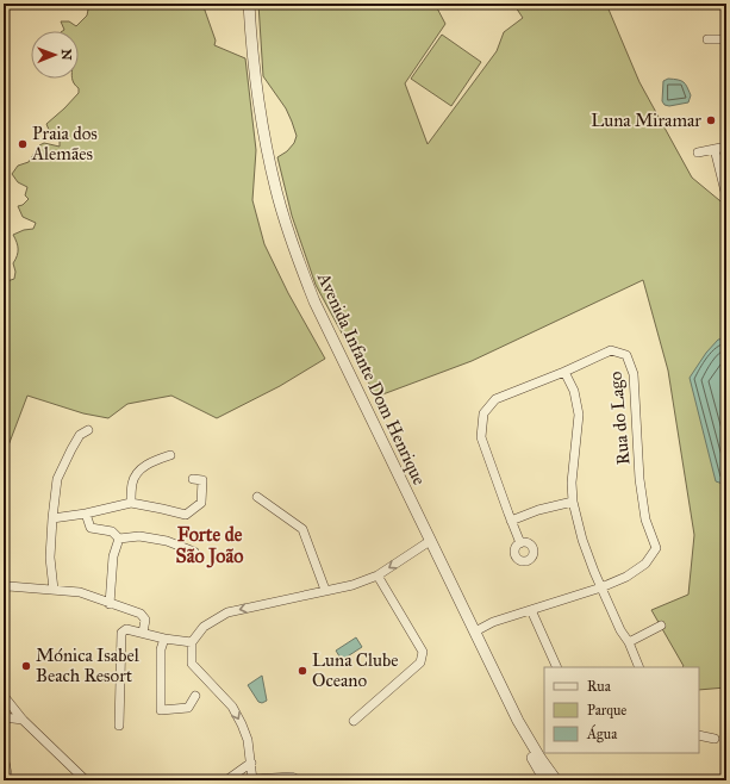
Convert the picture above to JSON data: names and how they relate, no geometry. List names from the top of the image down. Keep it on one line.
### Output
{"streets":{"street":["Avenida Infante Dom Henrique","Rua do Lago"]},"crossings":[["Avenida Infante Dom Henrique","Rua do Lago"]],"districts":["Forte de São João"],"places":["Luna Miramar","Praia dos Alemães","Mónica Isabel Beach Resort","Luna Clube Oceano"],"legend":["Rua","Parque","Água"],"north":"right"}
